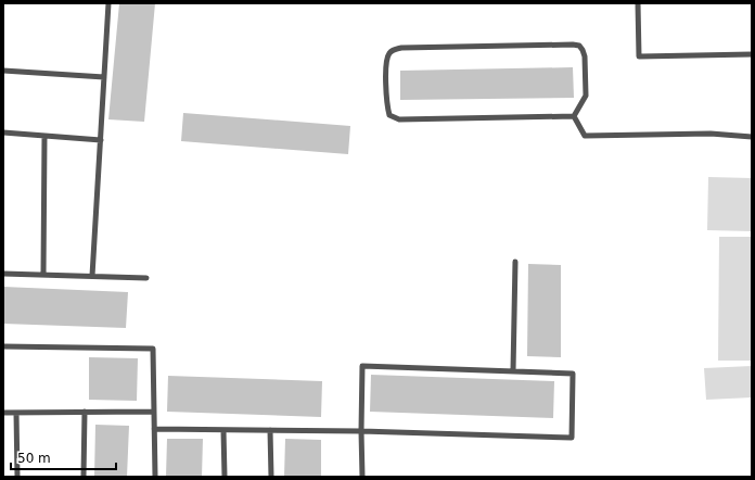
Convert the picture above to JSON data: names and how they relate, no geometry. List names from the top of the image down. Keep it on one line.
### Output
{"scale_bar":"50 m"}
